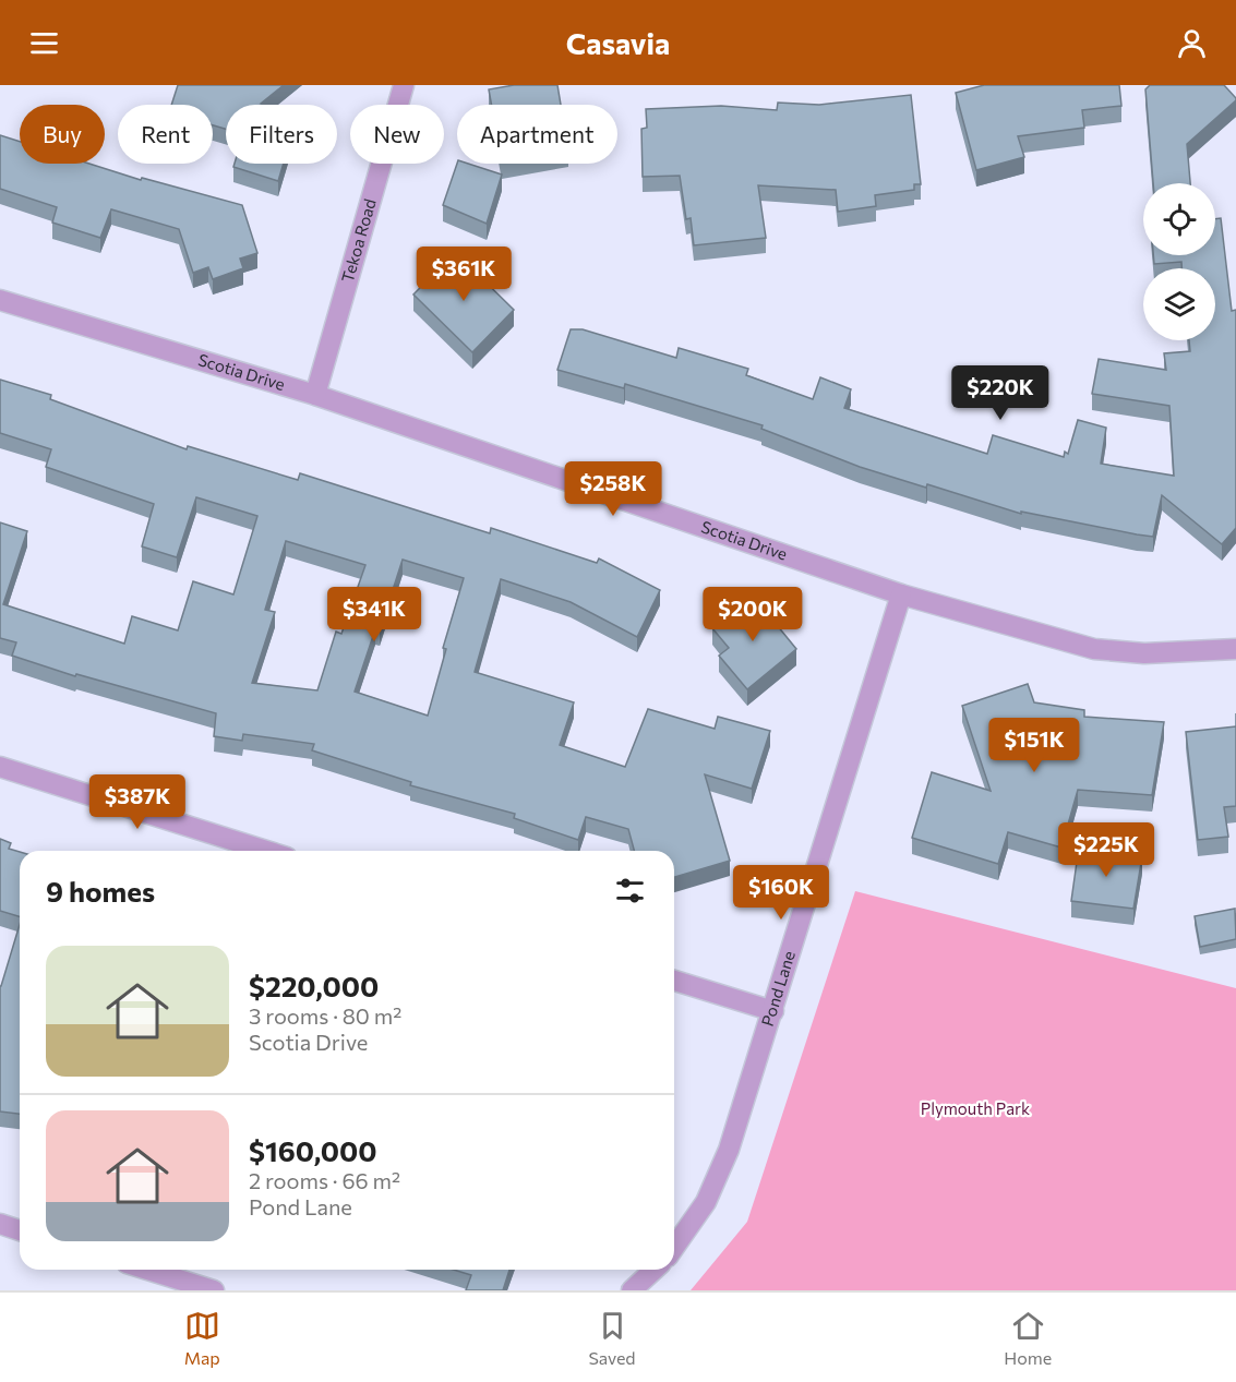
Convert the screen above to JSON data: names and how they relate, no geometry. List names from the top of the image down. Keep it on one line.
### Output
{"streets":{"street":["Tekoa Road","Scotia Drive","Pond Lane"]},"crossings":[["Tekoa Road","Scotia Drive"],["Scotia Drive","Pond Lane"]],"parks":["Plymouth Park"],"page":{"header":"Casavia","chip":["Buy","Rent","Filters","New","Apartment"],"price":["$361K","$220K","$258K","$341K","$200K","$151K","$387K","$225K","$160K"],"heading":"9 homes","list":[{"name":"$220,000","note":"3 rooms · 80 m² · Scotia Drive"},{"name":"$160,000","note":"2 rooms · 66 m² · Pond Lane"}],"tabs":["Map","Saved","Home"]}}
